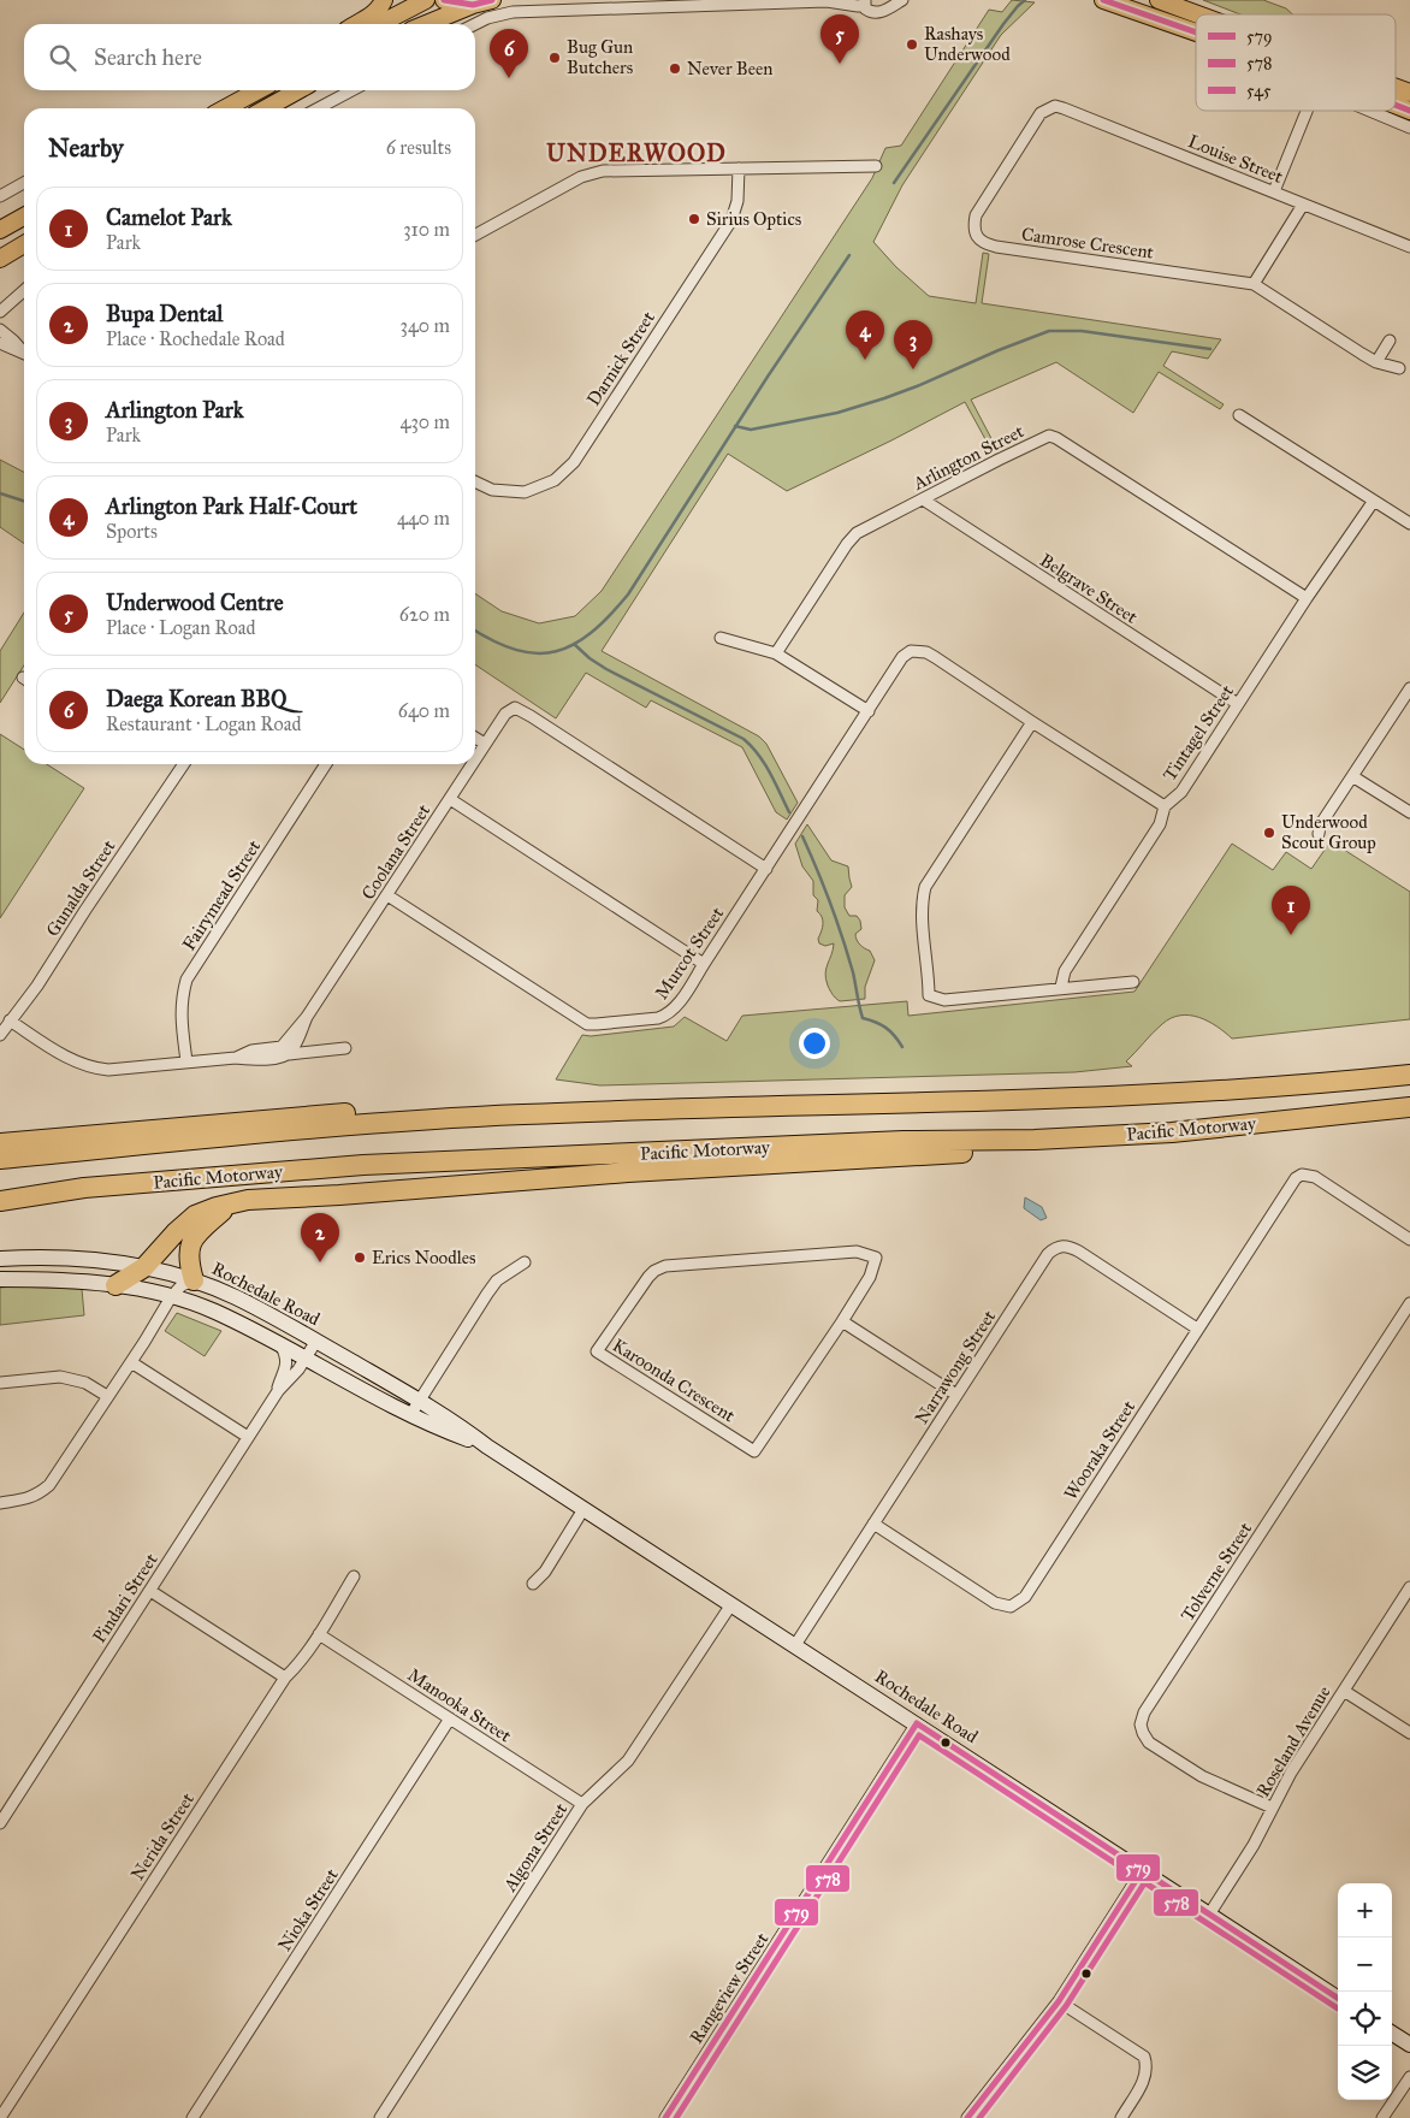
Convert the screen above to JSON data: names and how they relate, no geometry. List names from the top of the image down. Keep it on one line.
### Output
{"streets":{"highway":["Pacific Motorway"],"main road":["Rochedale Road"],"street":["Louise Street","Camrose Crescent","Darnick Street","Arlington Street","Belgrave Street","Tintagel Street","Coolana Street","Gunalda Street","Fairymead Street","Murcot Street","Narrawong Street","Karoonda Crescent","Wooraka Street","Tolverne Street","Pindari Street","Manooka Street","Roseland Avenue","Nerida Street","Algona Street","Nioka Street","Rangeview Street"]},"crossings":[["Louise Street","Camrose Crescent"],["Arlington Street","Belgrave Street"],["Arlington Street","Tintagel Street"],["Belgrave Street","Tintagel Street"],["Coolana Street","Murcot Street"],["Rochedale Road","Narrawong Street"],["Rochedale Road","Pindari Street"],["Rochedale Road","Roseland Avenue"],["Rochedale Road","Algona Street"],["Rochedale Road","Rangeview Street"],["Narrawong Street","Wooraka Street"],["Tolverne Street","Roseland Avenue"],["Manooka Street","Nerida Street"],["Manooka Street","Algona Street"],["Manooka Street","Nioka Street"]],"districts":["UNDERWOOD"],"places":["Rashays Underwood","Bug Gun Butchers","Never Been","Sirius Optics","Underwood Scout Group","Erics Noodles"],"lines":["transit line 545","transit line 579","transit line 578"],"legend":["579","578","545"],"page":{"pins":["5","6","4","3","1","2"],"search":"Search here","heading":["Nearby","6 results"],"list":[{"mark":"1","name":"Camelot Park","note":"Park","value":"310 m"},{"mark":"2","name":"Bupa Dental","note":"Place · Rochedale Road","value":"340 m"},{"mark":"3","name":"Arlington Park","note":"Park","value":"430 m"},{"mark":"4","name":"Arlington Park Half-Court","note":"Sports","value":"440 m"},{"mark":"5","name":"Underwood Centre","note":"Place · Logan Road","value":"620 m"},{"mark":"6","name":"Daega Korean BBQ","note":"Restaurant · Logan Road","value":"640 m"}],"map_buttons":["+","−"]}}
